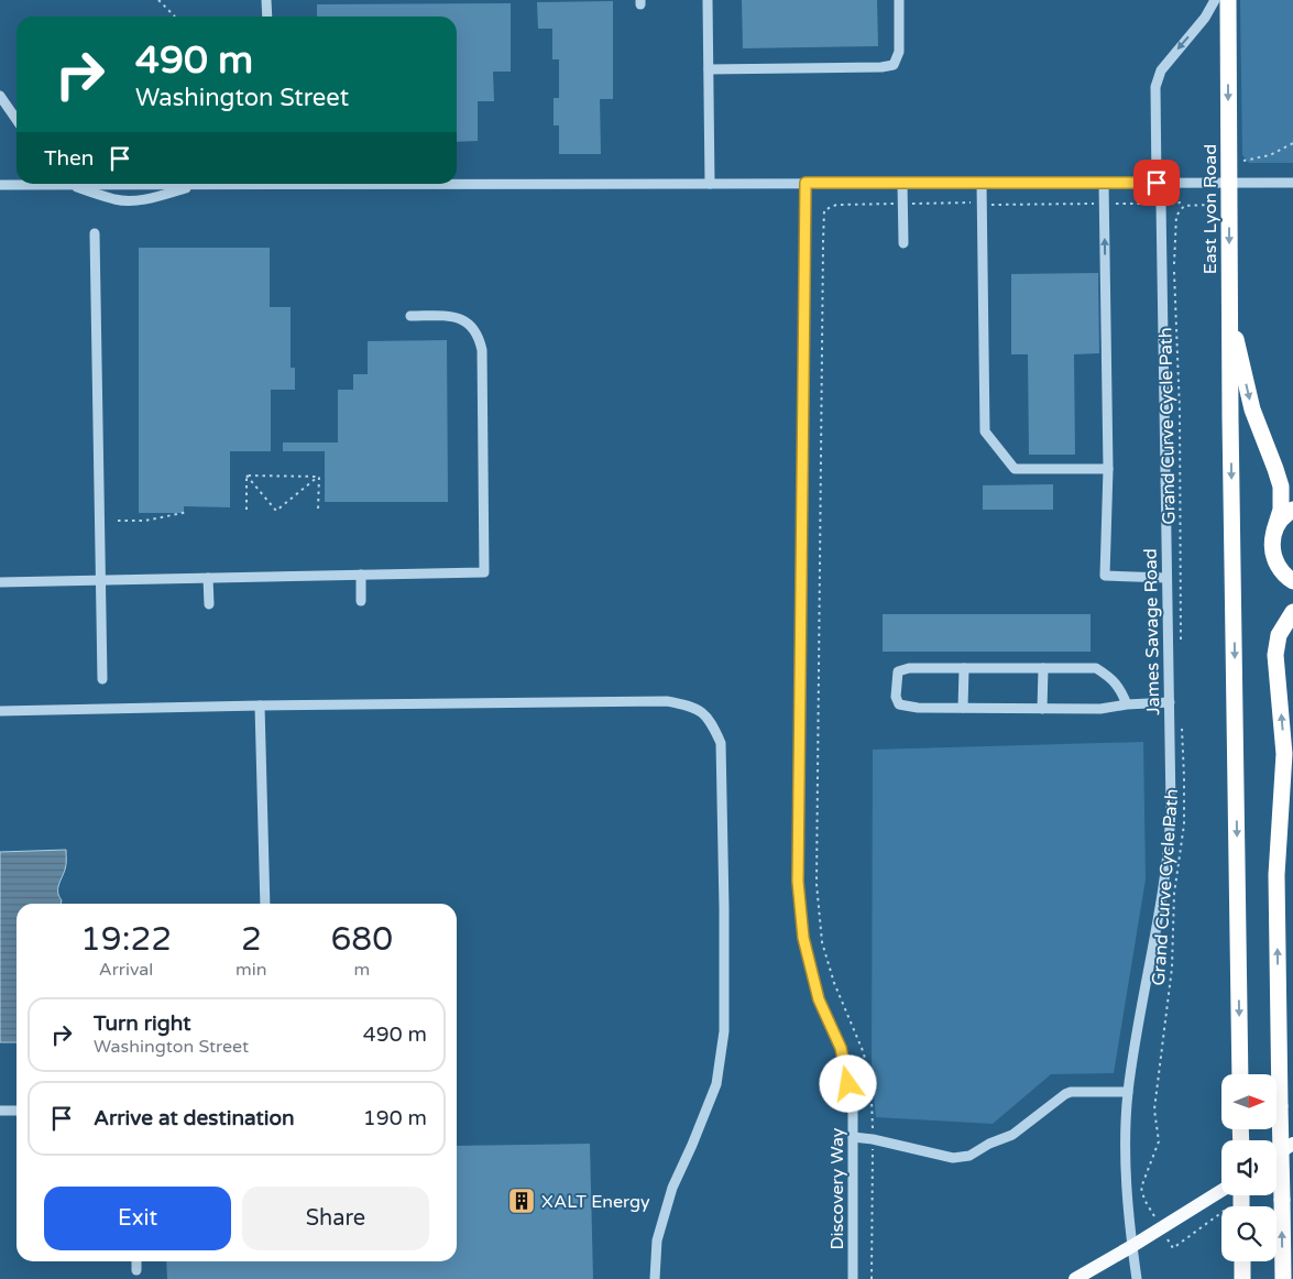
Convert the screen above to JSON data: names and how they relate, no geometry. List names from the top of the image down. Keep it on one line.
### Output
{"streets":{"highway":["East Lyon Road"],"street":["James Savage Road","Discovery Way"],"path":["Grand Curve Cycle Path"]},"places":{"building":["XALT Energy"]},"north":"right","page":{"turn":["490 m","Washington Street"],"then":"Then","eta":["19:22","Arrival","2","min","680","m"],"list":[{"name":"Turn right","note":"Washington Street","value":"490 m"},{"name":"Arrive at destination","value":"190 m"}],"buttons":["Exit","Share"]}}
